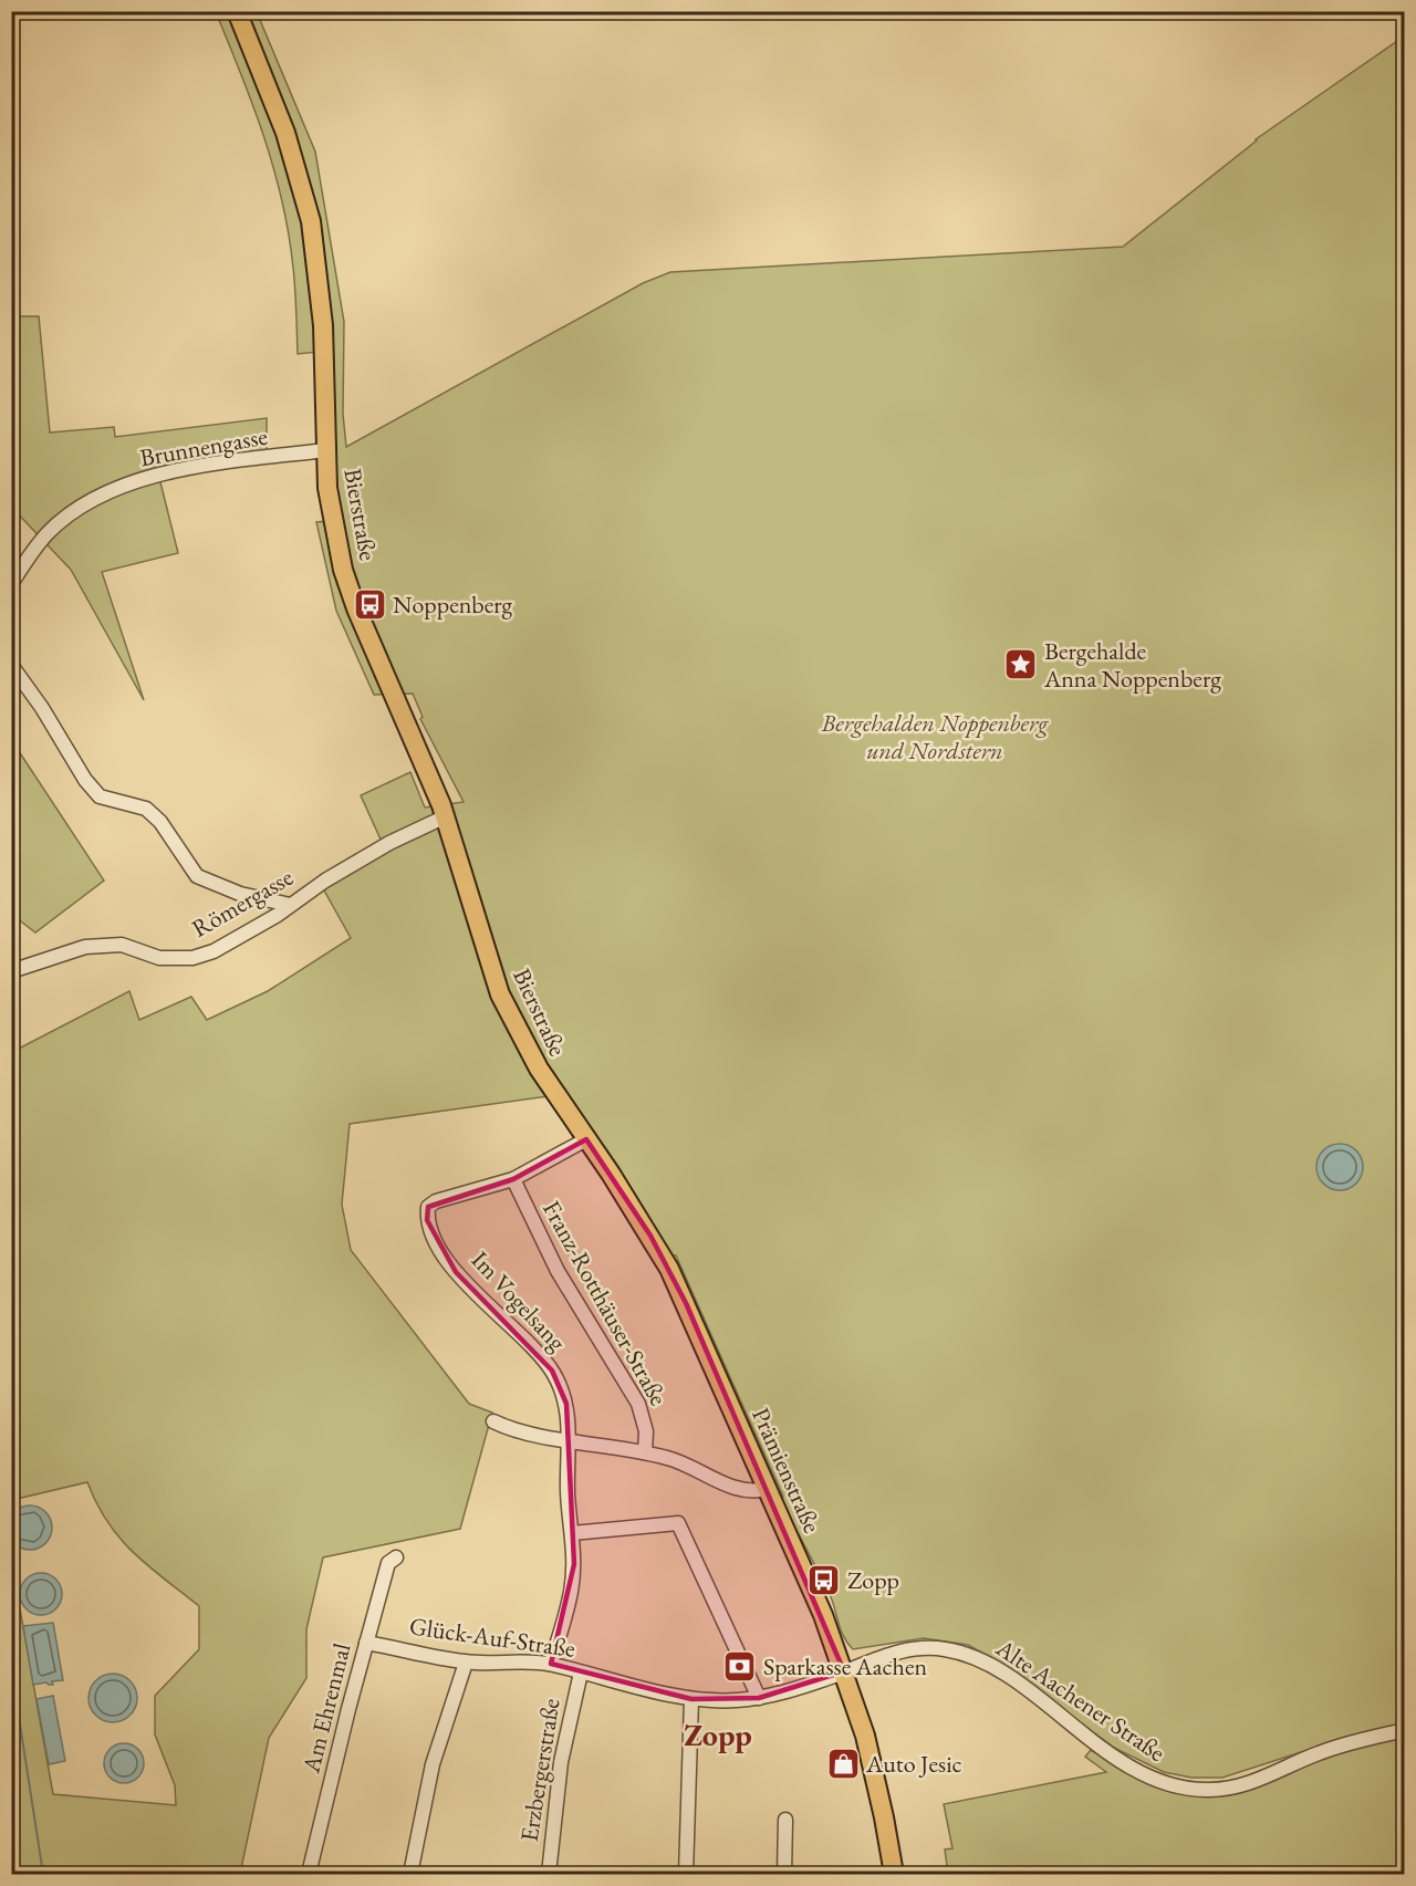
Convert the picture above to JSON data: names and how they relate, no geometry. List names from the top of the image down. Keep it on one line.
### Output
{"streets":{"main road":["Bierstraße","Prämienstraße"],"street":["Brunnengasse","Römergasse","Im Vogelsang","Franz-Rotthäuser-Straße","Glück-Auf-Straße","Alte Aachener Straße","Am Ehrenmal","Erzbergerstraße"]},"crossings":[["Brunnengasse","Bierstraße"],["Bierstraße","Römergasse"],["Bierstraße","Prämienstraße"],["Im Vogelsang","Franz-Rotthäuser-Straße"],["Prämienstraße","Glück-Auf-Straße"],["Prämienstraße","Alte Aachener Straße"],["Glück-Auf-Straße","Alte Aachener Straße"],["Glück-Auf-Straße","Am Ehrenmal"],["Glück-Auf-Straße","Erzbergerstraße"]],"districts":["Zopp"],"parks":["Bergehalden Noppenberg und Nordstern"],"places":{"bus stop":["Noppenberg","Zopp"],"place":["Bergehalde Anna Noppenberg"],"bank":["Sparkasse Aachen"],"shop":["Auto Jesic"]}}
